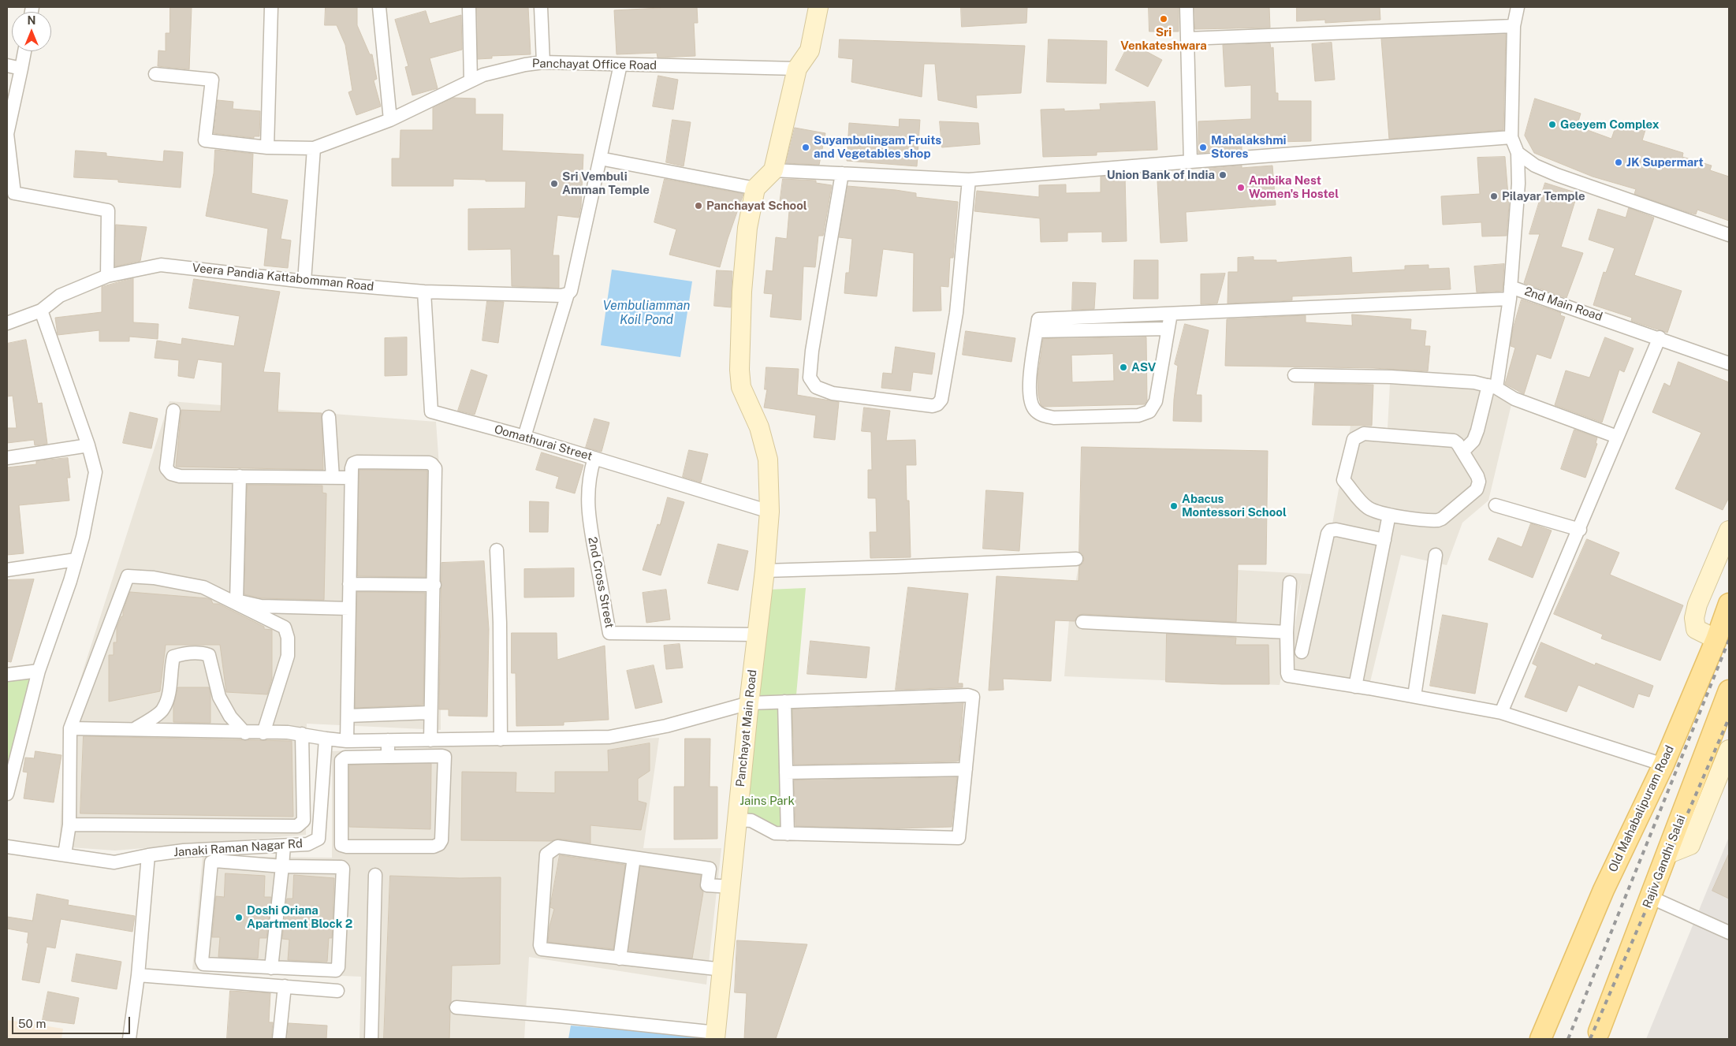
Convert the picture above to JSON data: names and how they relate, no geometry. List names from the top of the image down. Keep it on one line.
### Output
{"streets":{"main road":["Old Mahabalipuram Road","Rajiv Gandhi Salai"],"street":["Panchayat Office Road","Veera Pandia Kattabomman Road","2nd Main Road","Oomathurai Street","2nd Cross Street","Panchayat Main Road","Janaki Raman Nagar Rd"]},"crossings":[["Veera Pandia Kattabomman Road","Oomathurai Street"],["Oomathurai Street","2nd Cross Street"],["Oomathurai Street","Panchayat Main Road"],["2nd Cross Street","Panchayat Main Road"]],"water":["Vembuliamman Koil Pond"],"parks":["Jains Park"],"places":["Sri Venkateshwara","Geeyem Complex","Suyambulingam Fruits and Vegetables shop","Mahalakshmi Stores","JK Supermart","Union Bank of India","Sri Vembuli Amman Temple","Ambika Nest Women's Hostel","Pilayar Temple","Panchayat School","ASV","Abacus Montessori School","Doshi Oriana Apartment Block 2"],"scale_bar":"50 m","north":"top"}
